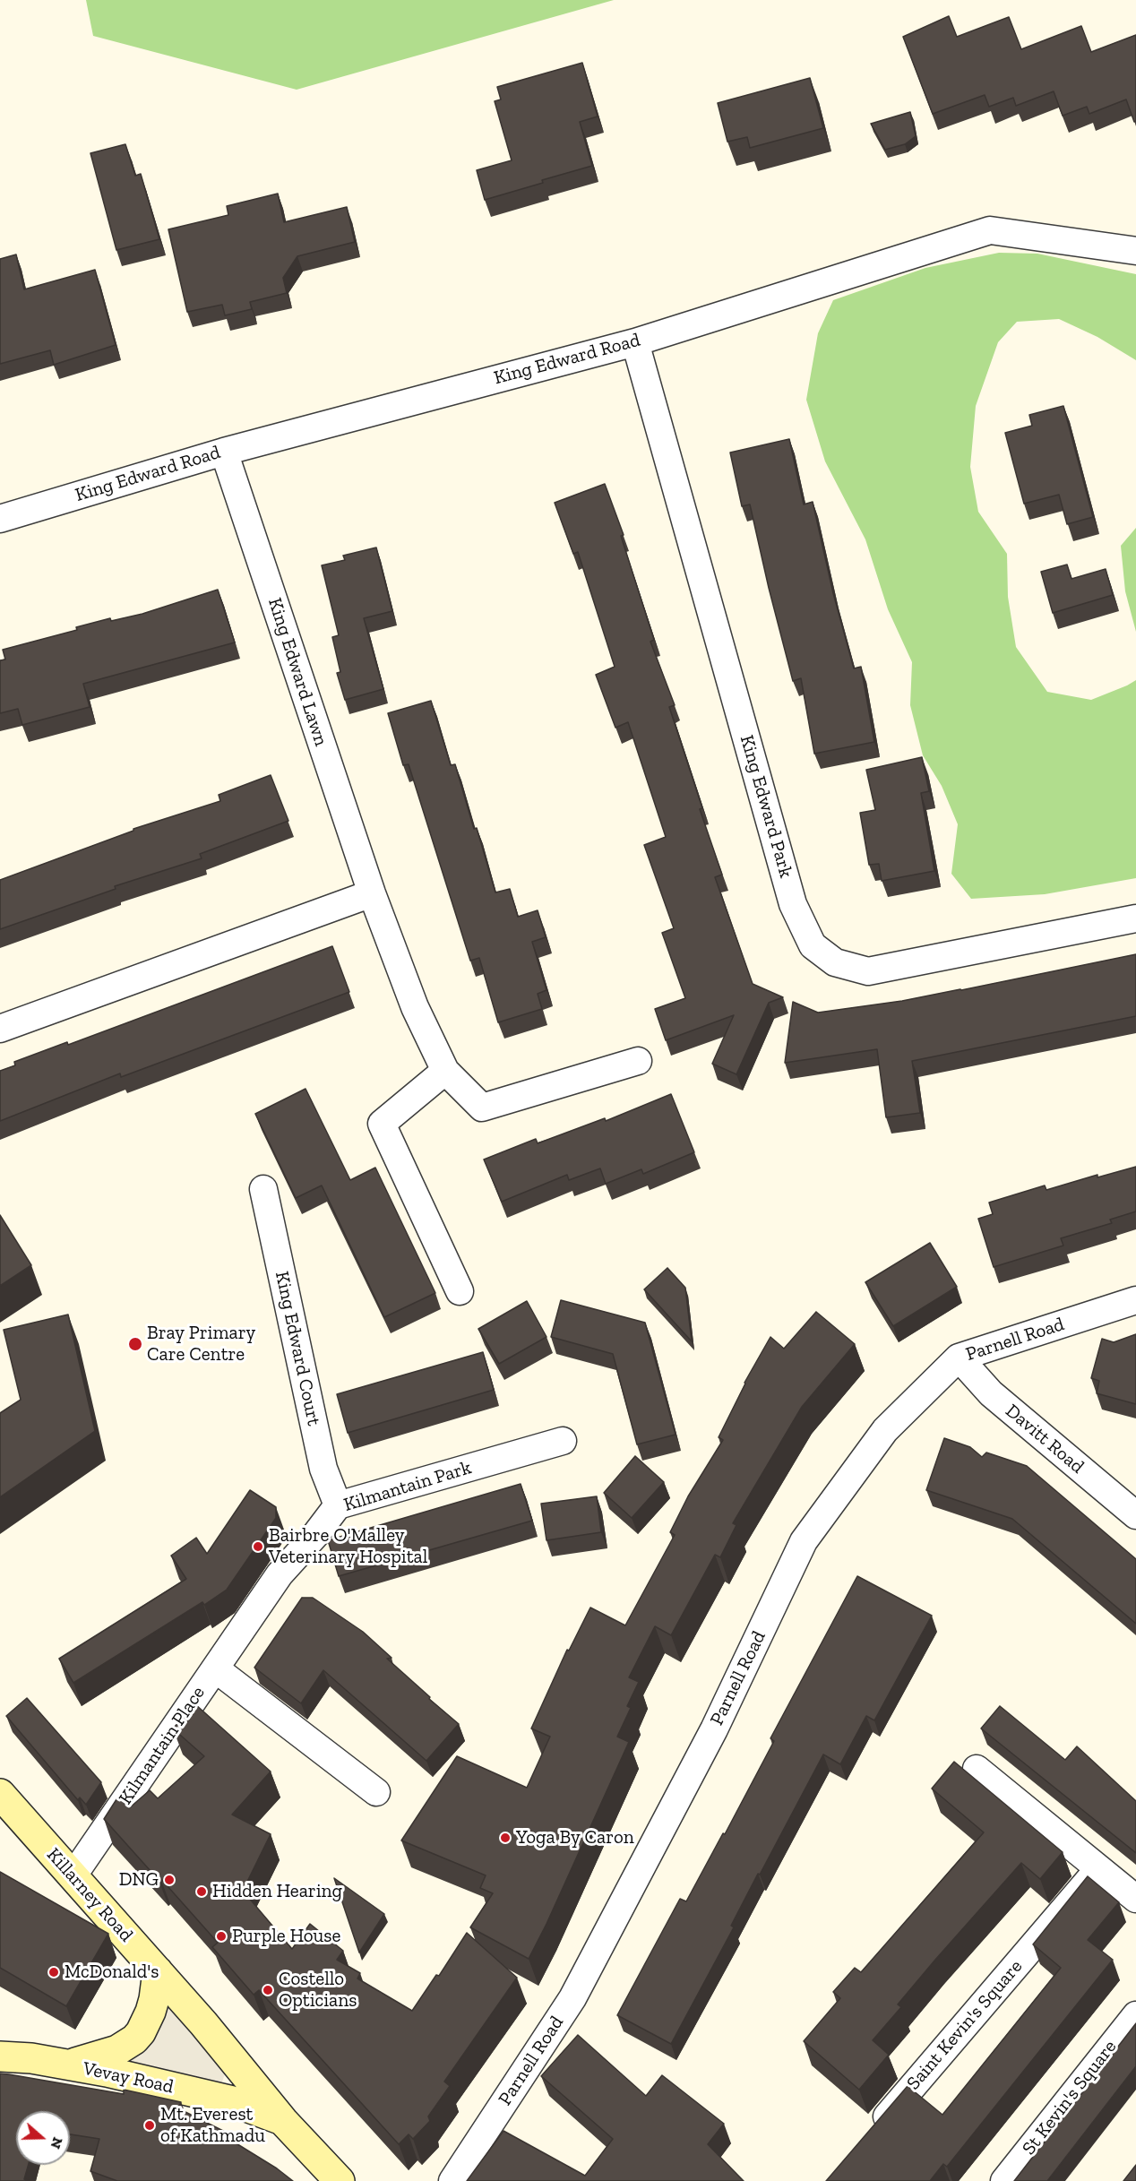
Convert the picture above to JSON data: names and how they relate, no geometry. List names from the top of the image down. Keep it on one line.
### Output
{"streets":{"main road":["Killarney Road","Vevay Road"],"street":["King Edward Road","King Edward Lawn","King Edward Park","Parnell Road","King Edward Court","Davitt Road","Kilmantain Park","Kilmantain Place","Saint Kevin's Square","St Kevin's Square"]},"crossings":[["King Edward Road","King Edward Lawn"],["King Edward Road","King Edward Park"],["Parnell Road","Davitt Road"],["King Edward Court","Kilmantain Park"],["Kilmantain Park","Kilmantain Place"],["Kilmantain Place","Killarney Road"],["Killarney Road","Vevay Road"]],"places":["Bray Primary Care Centre","Bairbre O'Malley Veterinary Hospital","Yoga By Caron","DNG","Hidden Hearing","Purple House","McDonald's","Costello Opticians","Mt. Everest of Kathmadu"],"north":"right"}
